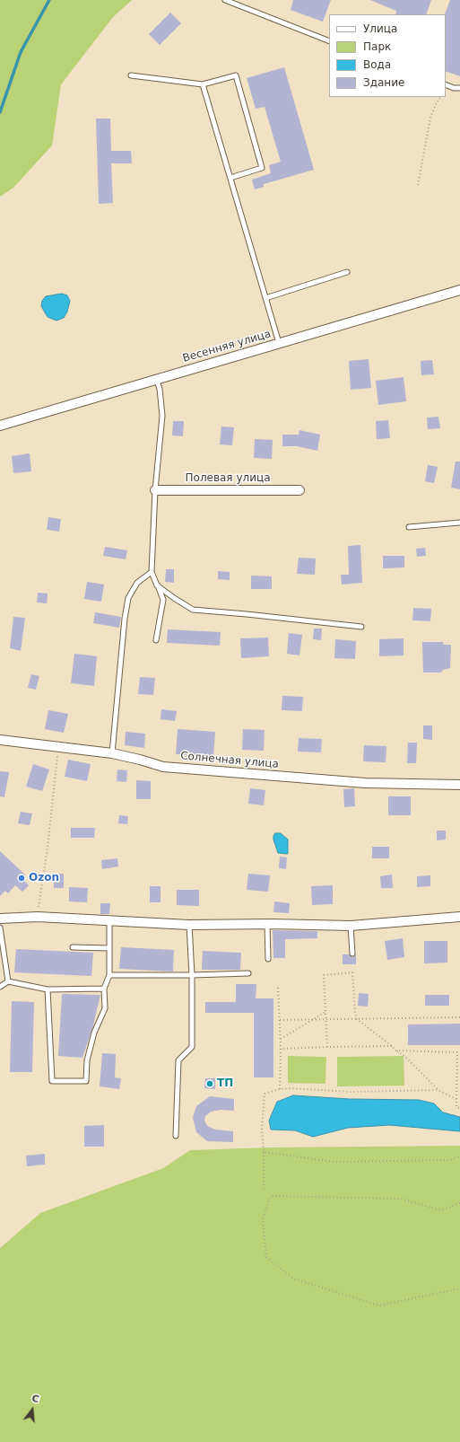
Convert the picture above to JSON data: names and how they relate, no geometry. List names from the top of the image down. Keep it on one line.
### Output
{"streets":{"street":["Весенняя улица","Полевая улица","Солнечная улица"]},"places":["Ozon","ТП"],"legend":["Улица","Парк","Вода","Здание"],"north":"top"}
